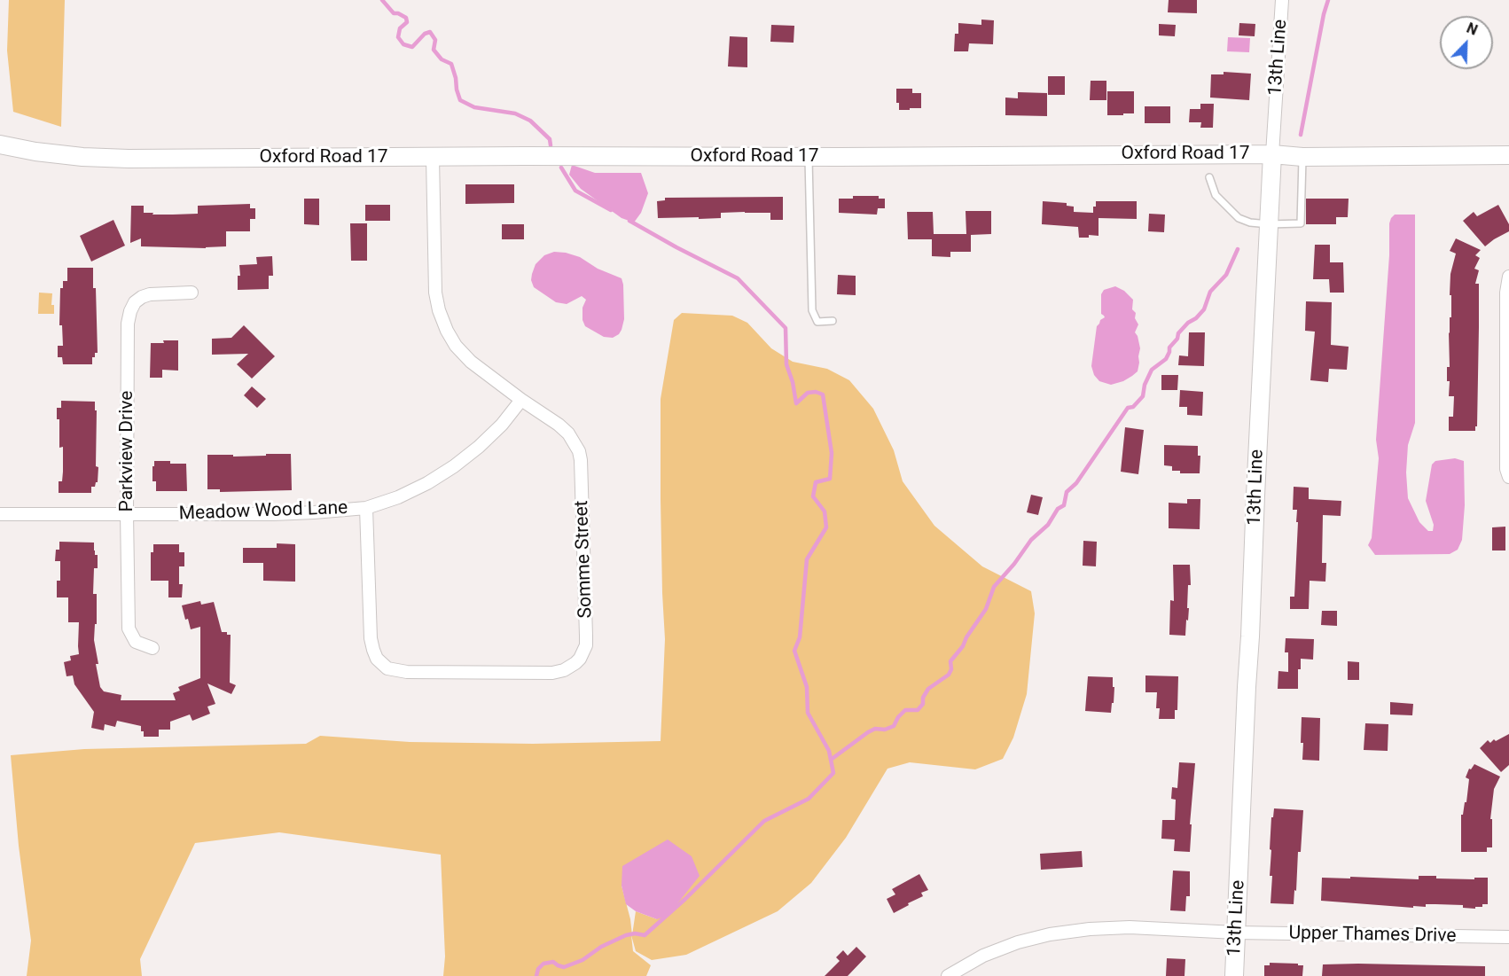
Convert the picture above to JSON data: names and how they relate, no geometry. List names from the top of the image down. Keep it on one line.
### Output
{"streets":{"main road":["13th Line","Oxford Road 17"],"street":["Parkview Drive","Meadow Wood Lane","Somme Street","Upper Thames Drive"]},"crossings":[["13th Line","Oxford Road 17"],["13th Line","Upper Thames Drive"],["Oxford Road 17","Somme Street"],["Parkview Drive","Meadow Wood Lane"],["Meadow Wood Lane","Somme Street"]],"north":"top right"}
